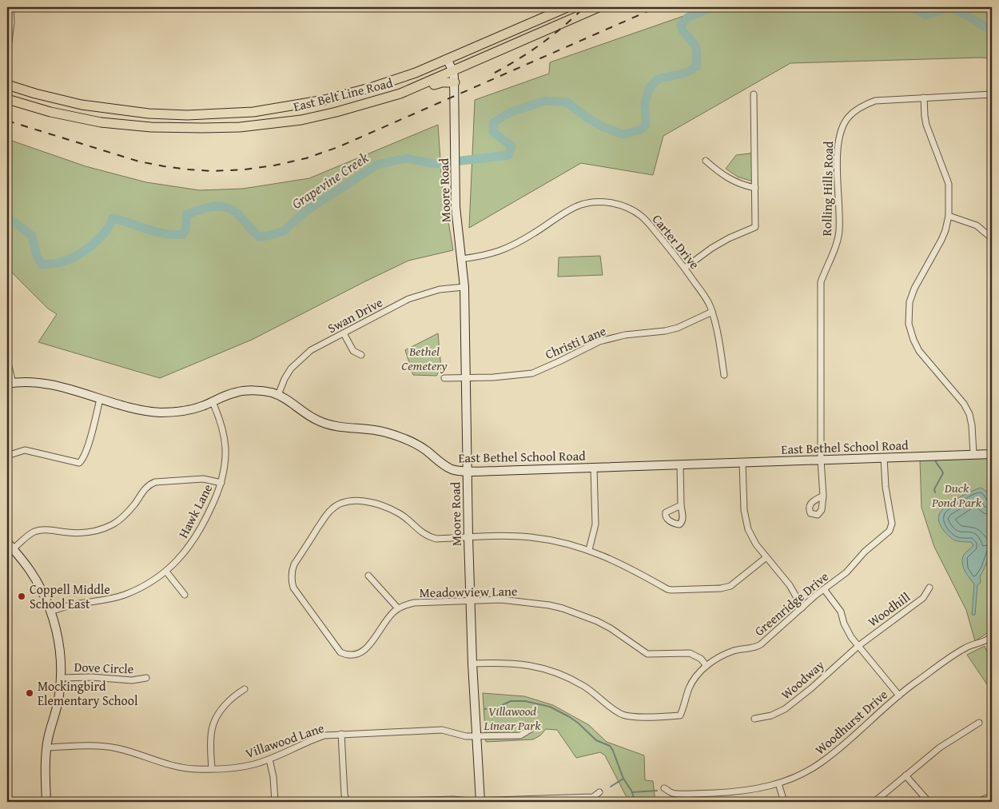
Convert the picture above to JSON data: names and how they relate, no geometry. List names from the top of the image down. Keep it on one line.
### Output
{"streets":{"main road":["East Belt Line Road"],"street":["Rolling Hills Road","Moore Road","Carter Drive","Swan Drive","Christi Lane","East Bethel School Road","Hawk Lane","Meadowview Lane","Greenridge Drive","Woodhill","Dove Circle","Woodway","Woodhurst Drive","Villawood Lane"]},"crossings":[["East Belt Line Road","Moore Road"],["Rolling Hills Road","East Bethel School Road"],["Moore Road","Carter Drive"],["Moore Road","Swan Drive"],["Moore Road","Christi Lane"],["Moore Road","East Bethel School Road"],["Moore Road","Meadowview Lane"],["Moore Road","Greenridge Drive"],["Moore Road","Villawood Lane"],["Carter Drive","Christi Lane"],["Swan Drive","East Bethel School Road"],["East Bethel School Road","Hawk Lane"],["East Bethel School Road","Greenridge Drive"],["Meadowview Lane","Greenridge Drive"],["Woodhill","Woodway"]],"water":["Grapevine Creek"],"parks":["Bethel Cemetery","Duck Pond Park","Villawood Linear Park"],"places":["Coppell Middle School East","Mockingbird Elementary School"]}
